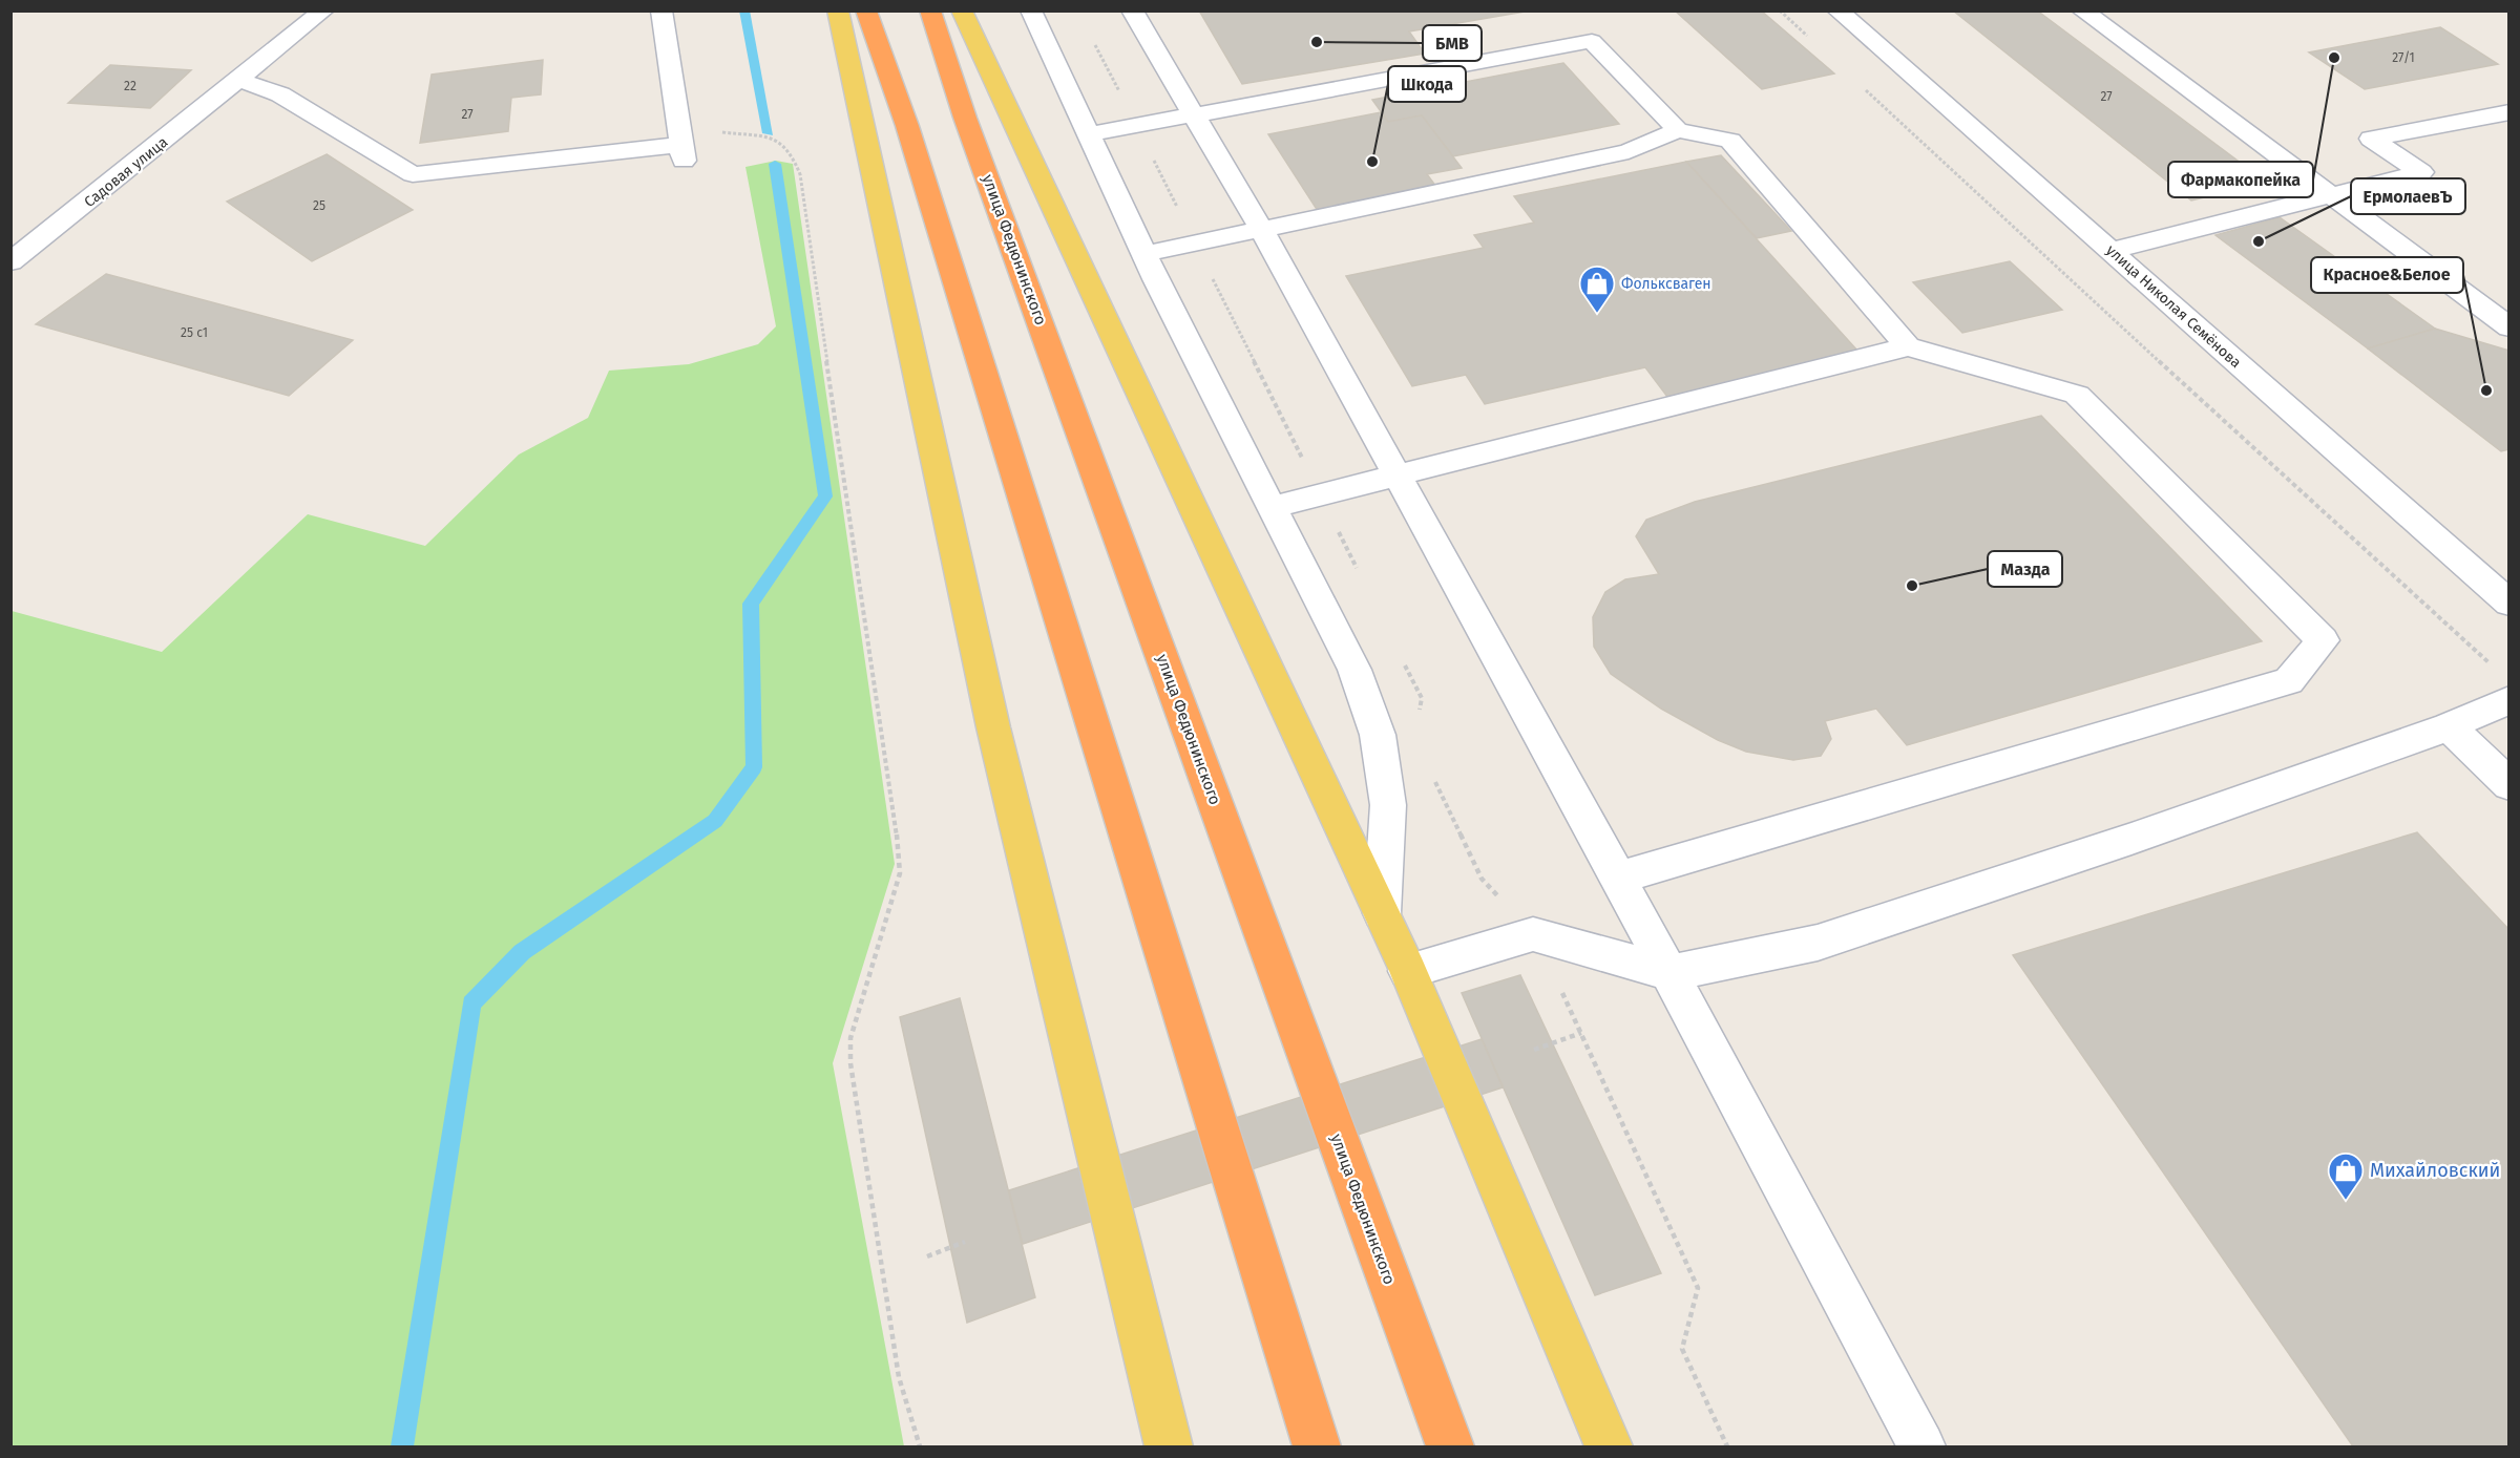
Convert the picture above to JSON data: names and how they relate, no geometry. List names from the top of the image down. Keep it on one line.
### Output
{"streets":{"highway":["улица Федюнинского"],"street":["Садовая улица","улица Николая Семёнова"]},"places":{"other":["БМВ","Фармакопейка","Шкода","ЕрмолаевЪ","Красное&Белое","Мазда"],"shop":["Фольксваген","Михайловский"]},"house_numbers":["27/1","22","27","27","25","25 с1"]}
